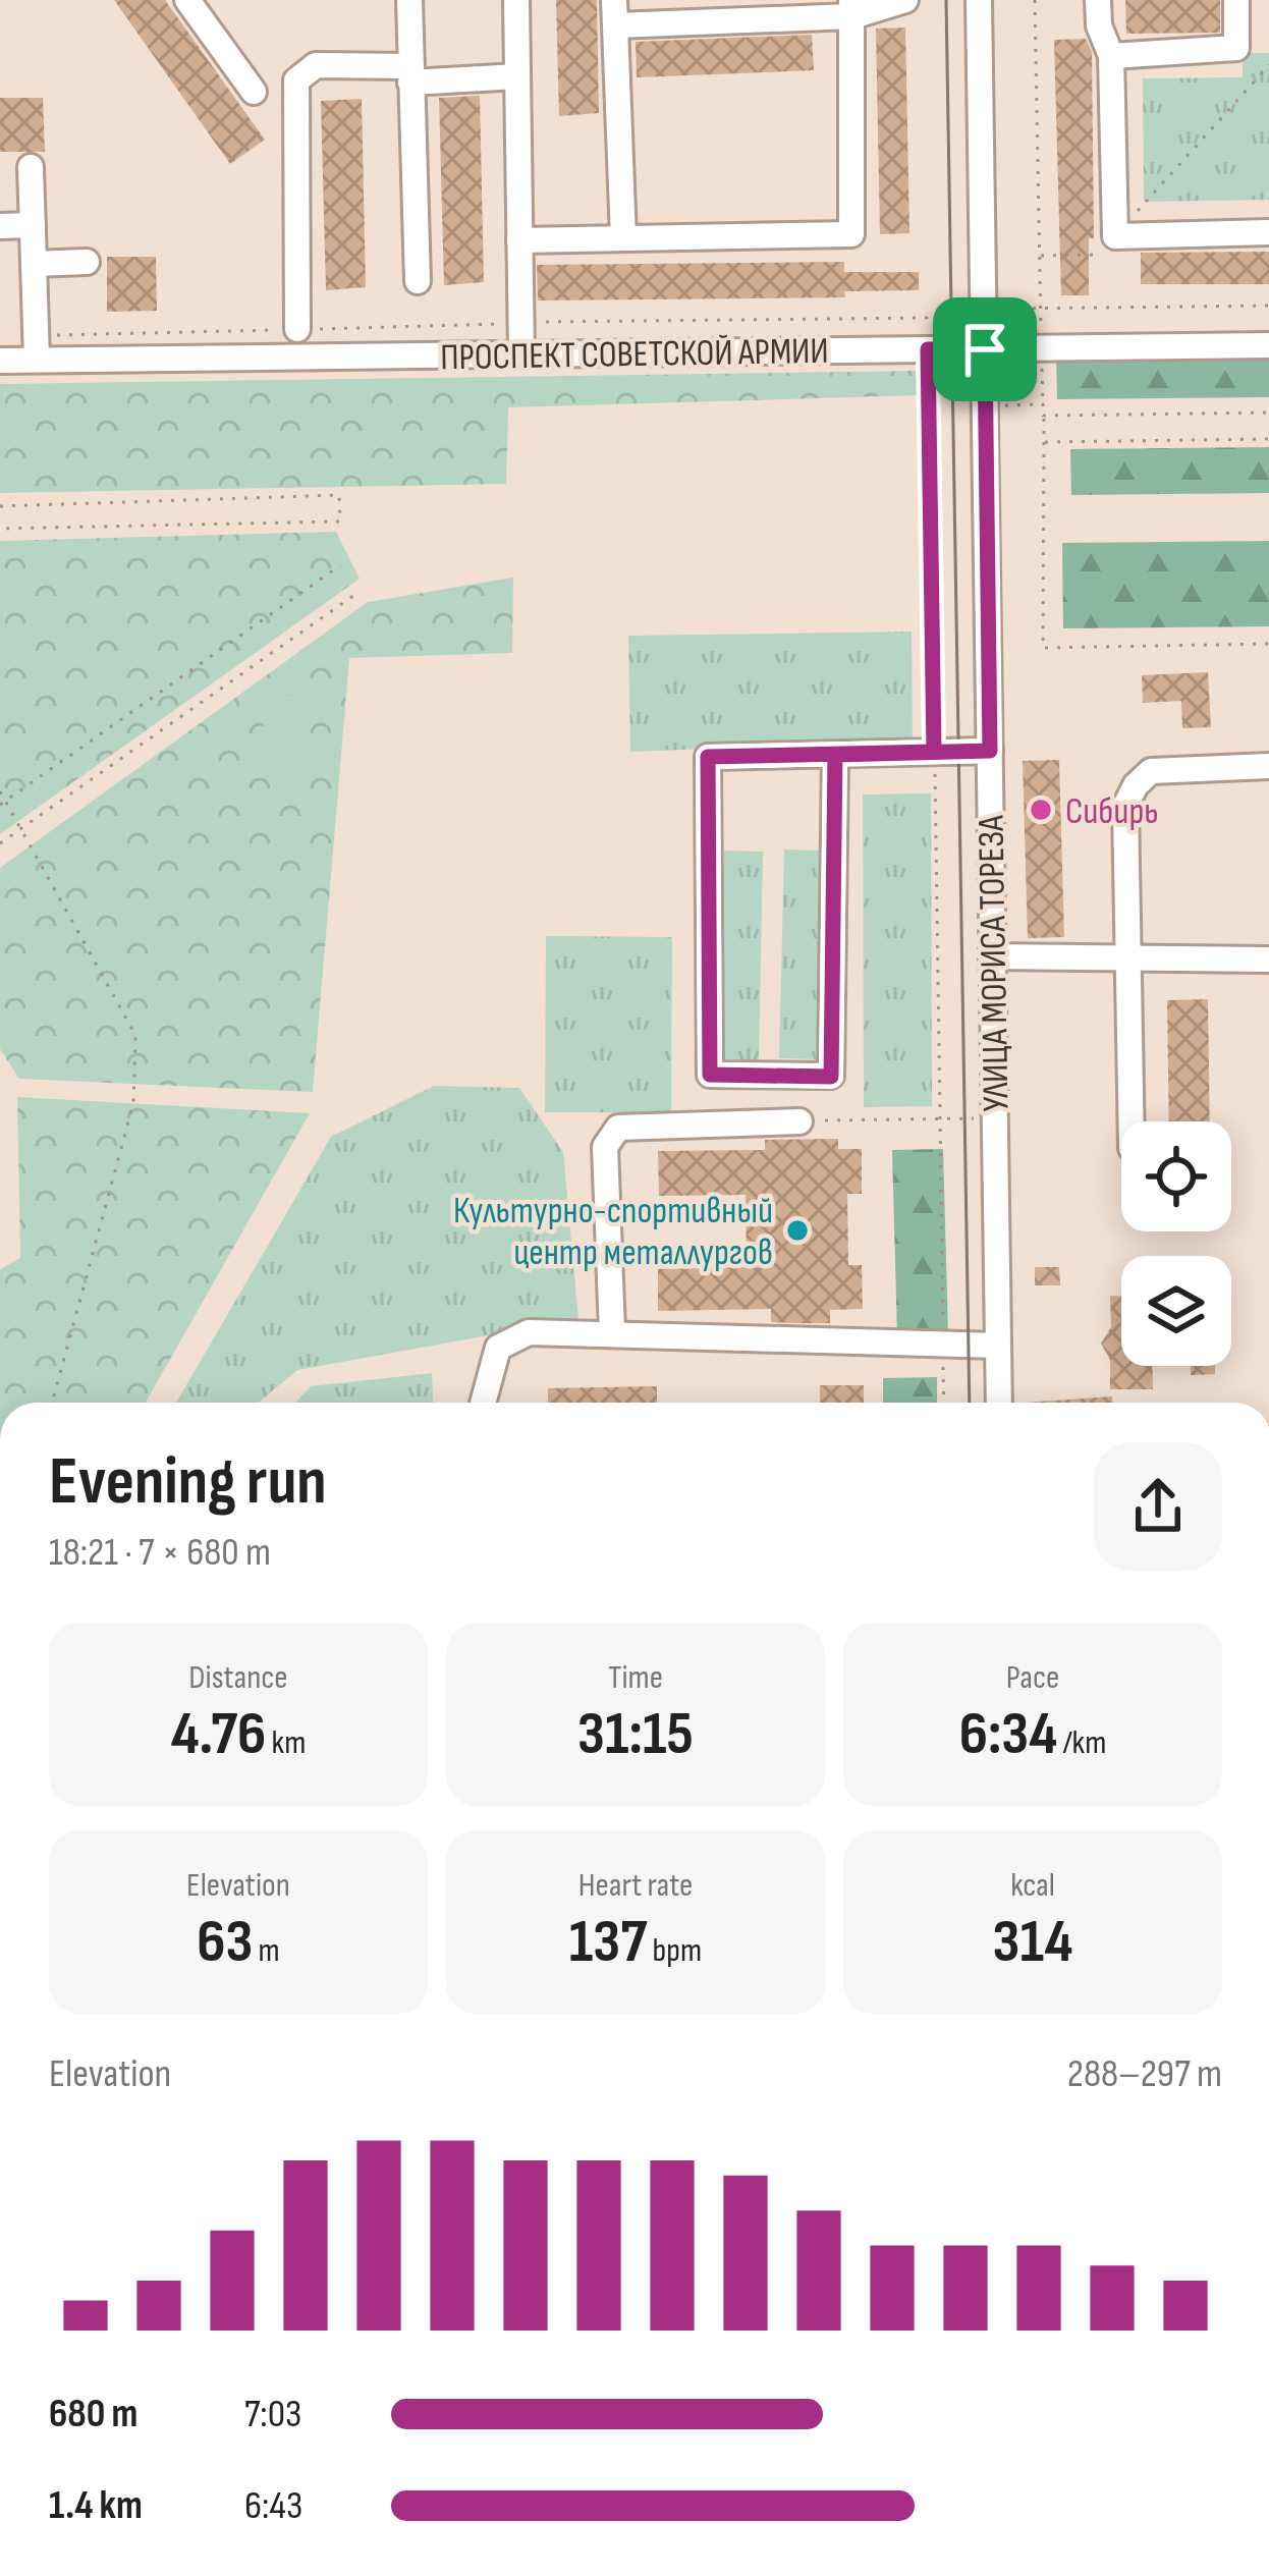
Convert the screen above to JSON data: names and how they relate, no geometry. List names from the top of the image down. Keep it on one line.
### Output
{"streets":{"street":["ПРОСПЕКТ СОВЕТСКОЙ АРМИИ","УЛИЦА МОРИСА ТОРЕЗА"]},"crossings":[["ПРОСПЕКТ СОВЕТСКОЙ АРМИИ","УЛИЦА МОРИСА ТОРЕЗА"]],"places":["Сибирь","Культурно-спортивный центр металлургов"],"page":{"heading":["Evening run","18:21 · 7 × 680 m"],"stats":[["Distance","4.76 km"],["Time","31:15"],["Pace","6:34 /km"],["Elevation","63 m"],["Heart rate","137 bpm"],["kcal","314"]],"chart":["Elevation","288–297 m"],"list":[{"name":"680 m","note":"7:03"},{"name":"1.4 km","note":"6:43"}]}}
